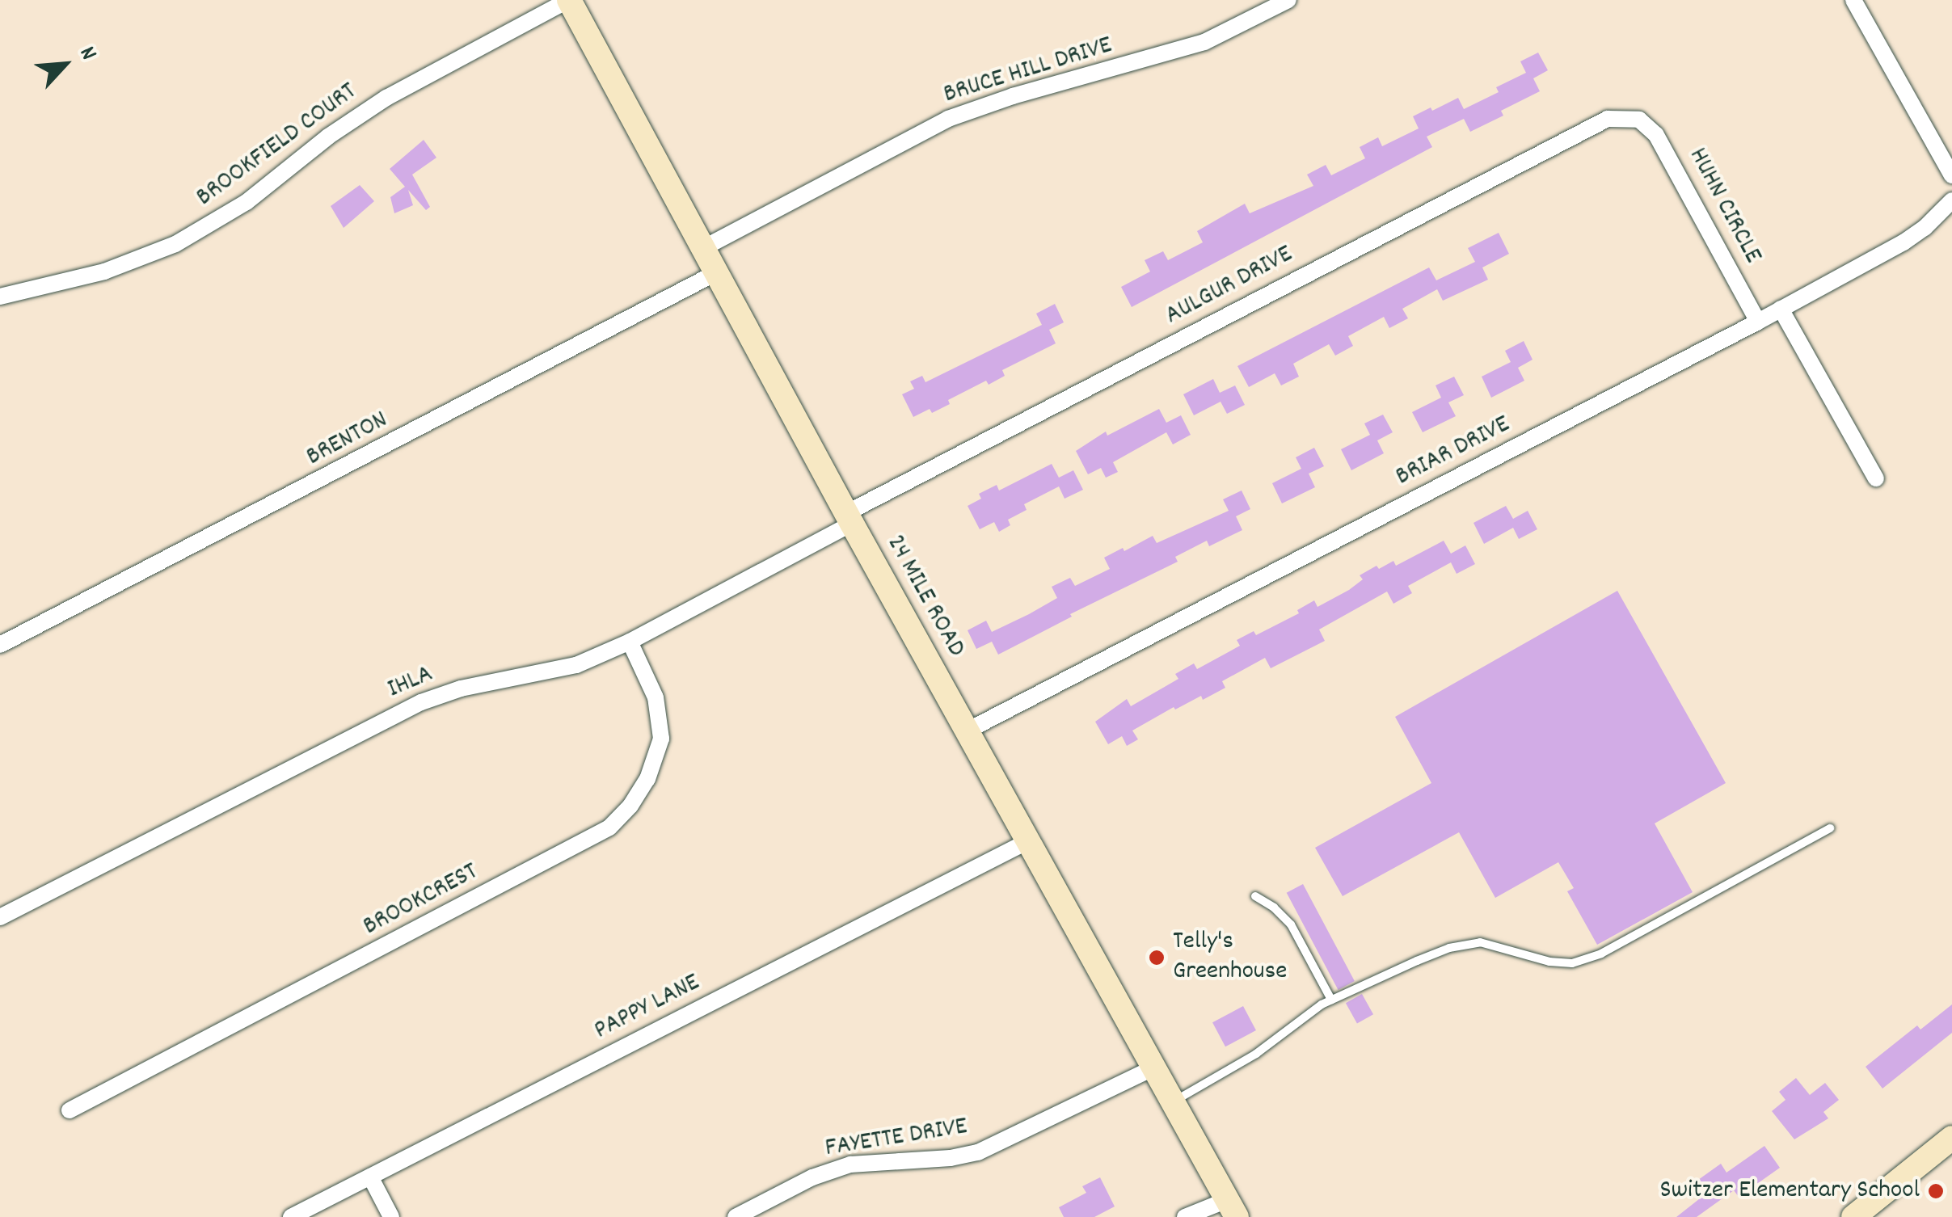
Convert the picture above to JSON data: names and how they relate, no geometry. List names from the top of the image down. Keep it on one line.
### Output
{"streets":{"street":["BRUCE HILL DRIVE","BROOKFIELD COURT","HUHN CIRCLE","AULGUR DRIVE","BRENTON","BRIAR DRIVE","24 MILE ROAD","IHLA","BROOKCREST","PAPPY LANE","FAYETTE DRIVE"]},"crossings":[["BRUCE HILL DRIVE","24 MILE ROAD"],["BROOKFIELD COURT","24 MILE ROAD"],["HUHN CIRCLE","AULGUR DRIVE"],["HUHN CIRCLE","BRIAR DRIVE"],["AULGUR DRIVE","24 MILE ROAD"],["AULGUR DRIVE","IHLA"],["BRENTON","24 MILE ROAD"],["BRIAR DRIVE","24 MILE ROAD"],["24 MILE ROAD","IHLA"],["24 MILE ROAD","PAPPY LANE"],["24 MILE ROAD","FAYETTE DRIVE"],["IHLA","BROOKCREST"]],"places":["Telly's Greenhouse","Switzer Elementary School"],"north":"top right"}
